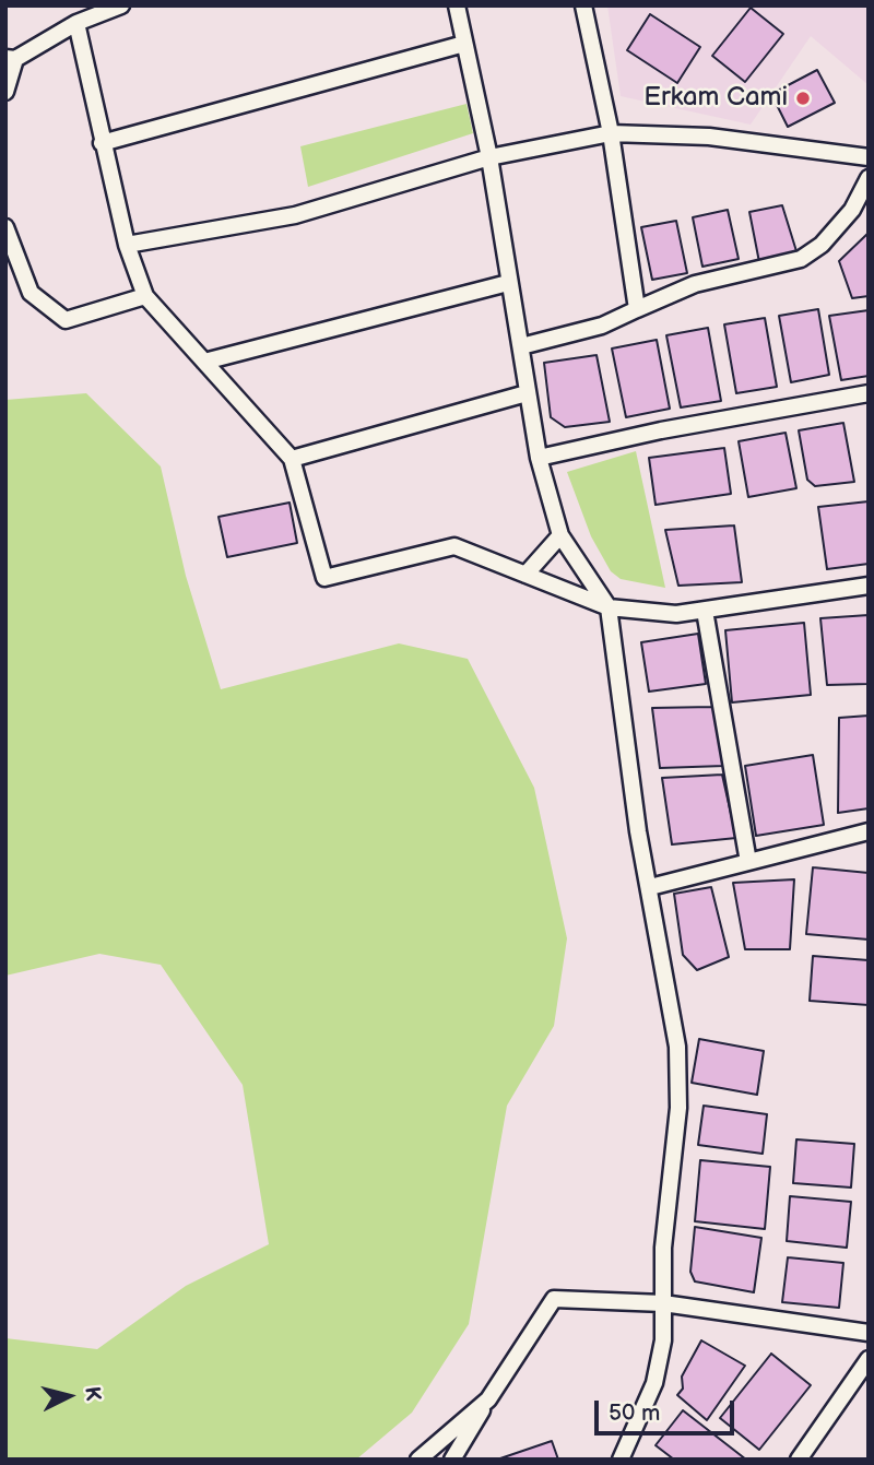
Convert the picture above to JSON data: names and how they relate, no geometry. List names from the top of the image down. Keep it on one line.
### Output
{"places":["Erkam Cami"],"scale_bar":"50 m","north":"right"}
